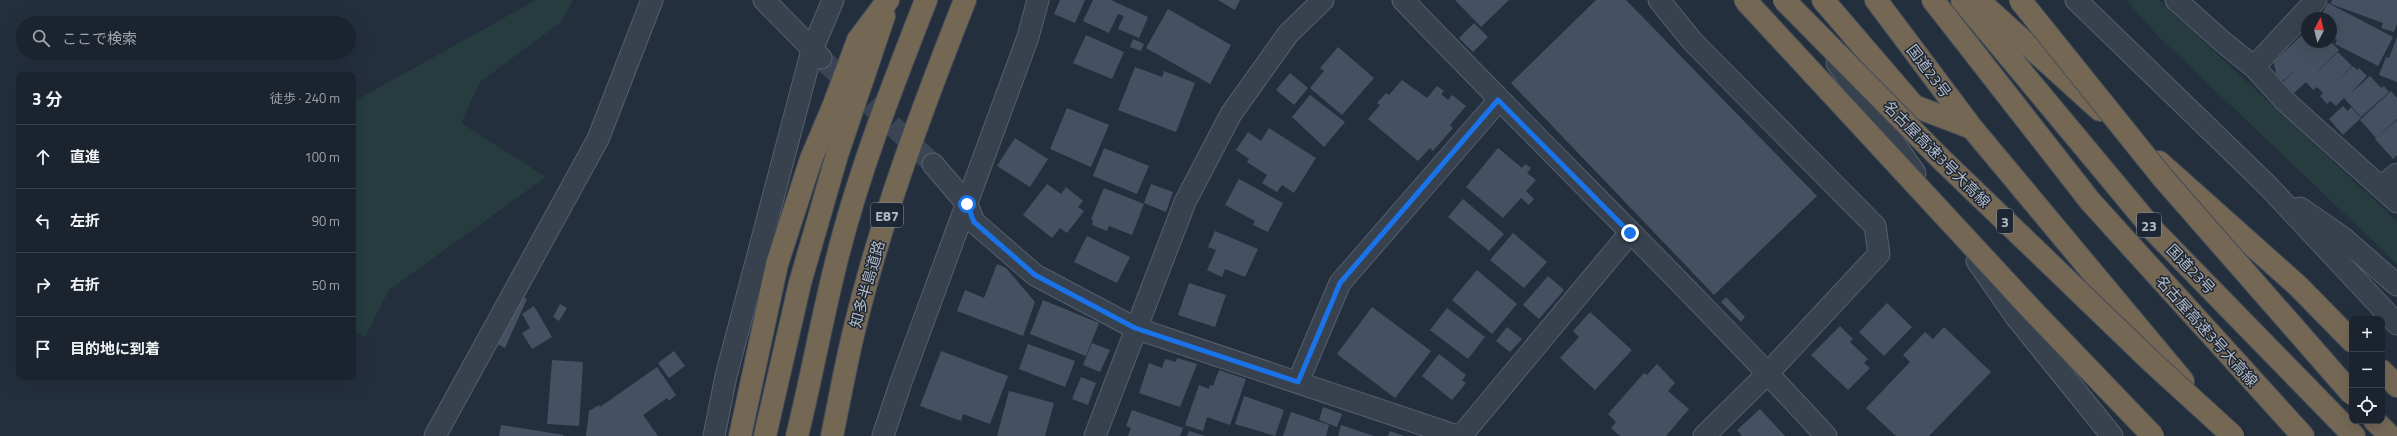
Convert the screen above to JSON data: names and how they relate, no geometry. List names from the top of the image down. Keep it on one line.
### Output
{"streets":{"highway":["国道23号","名古屋高速3号大高線","E87","3","23","知多半島道路"]},"north":"top","page":{"search":"ここで検索","heading":["3 分","徒歩 · 240 m"],"list":[["直進","100 m"],["左折","90 m"],["右折","50 m"],"目的地に到着"],"map_buttons":["+","−"]}}
